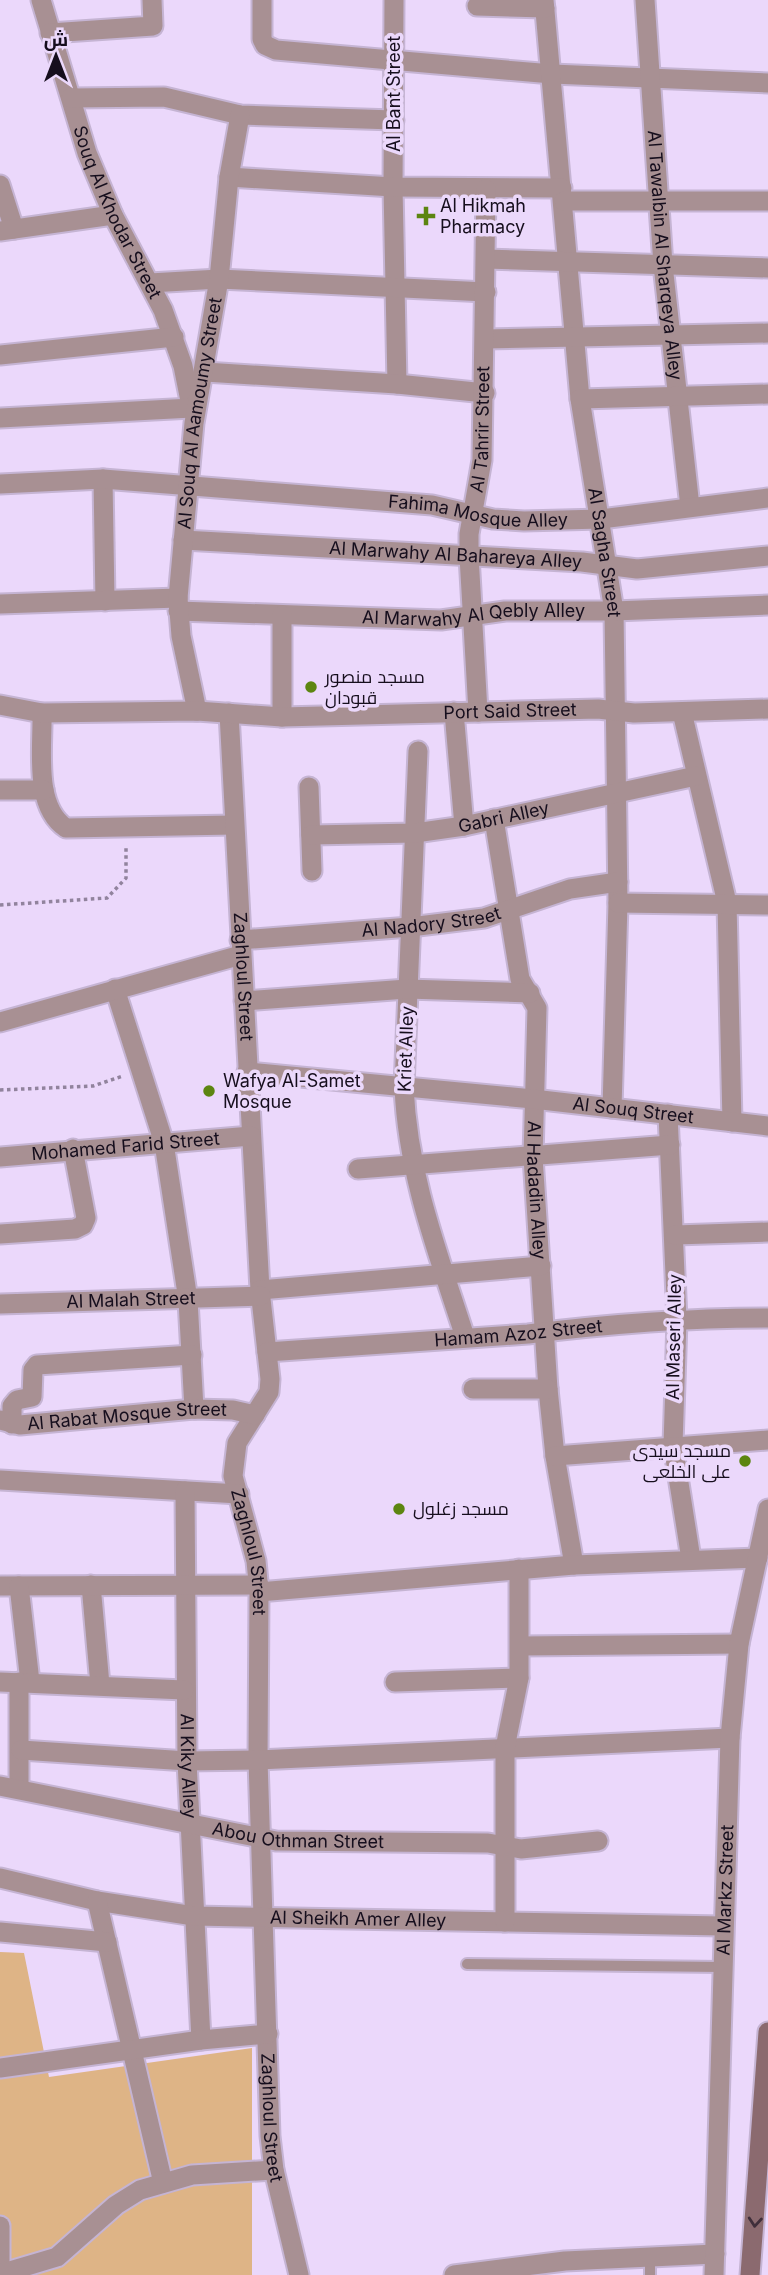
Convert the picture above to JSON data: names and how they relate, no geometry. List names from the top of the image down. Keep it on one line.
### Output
{"streets":{"street":["Al Bant Street","Souq Al Khodar Street","Al Tawalbin Al Sharqeya Alley","Al Souq Al Aamoumy Street","Al Tahrir Street","Fahima Mosque Alley","Al Sagha Street","Al Marwahy Al Bahareya Alley","Al Marwahy Al Qebly Alley","Port Said Street","Gabri Alley","Al Nadory Street","Zaghloul Street","Kriet Alley","Al Souq Street","Mohamed Farid Street","Al Hadadin Alley","Al Malah Street","Hamam Azoz Street","Al Maseri Alley","Al Rabat Mosque Street","Al Kiky Alley","Abou Othman Street","Al Markz Street","Al Sheikh Amer Alley"]},"crossings":[["Souq Al Khodar Street","Al Souq Al Aamoumy Street"],["Al Tawalbin Al Sharqeya Alley","Fahima Mosque Alley"],["Al Souq Al Aamoumy Street","Fahima Mosque Alley"],["Al Souq Al Aamoumy Street","Al Marwahy Al Bahareya Alley"],["Al Souq Al Aamoumy Street","Al Marwahy Al Qebly Alley"],["Al Souq Al Aamoumy Street","Port Said Street"],["Al Tahrir Street","Fahima Mosque Alley"],["Al Tahrir Street","Al Marwahy Al Bahareya Alley"],["Al Tahrir Street","Al Marwahy Al Qebly Alley"],["Al Tahrir Street","Port Said Street"],["Fahima Mosque Alley","Al Sagha Street"],["Al Sagha Street","Al Marwahy Al Bahareya Alley"],["Al Sagha Street","Al Marwahy Al Qebly Alley"],["Al Sagha Street","Port Said Street"],["Al Sagha Street","Gabri Alley"],["Al Sagha Street","Al Nadory Street"],["Al Sagha Street","Al Souq Street"],["Port Said Street","Zaghloul Street"],["Gabri Alley","Kriet Alley"],["Gabri Alley","Al Hadadin Alley"],["Al Nadory Street","Zaghloul Street"],["Al Nadory Street","Kriet Alley"],["Al Nadory Street","Al Hadadin Alley"],["Zaghloul Street","Al Souq Street"],["Zaghloul Street","Mohamed Farid Street"],["Zaghloul Street","Al Malah Street"],["Zaghloul Street","Hamam Azoz Street"],["Zaghloul Street","Al Rabat Mosque Street"],["Zaghloul Street","Abou Othman Street"],["Zaghloul Street","Al Sheikh Amer Alley"],["Kriet Alley","Al Souq Street"],["Kriet Alley","Al Malah Street"],["Kriet Alley","Hamam Azoz Street"],["Al Souq Street","Al Hadadin Alley"],["Al Souq Street","Al Maseri Alley"],["Al Hadadin Alley","Al Malah Street"],["Al Hadadin Alley","Hamam Azoz Street"],["Hamam Azoz Street","Al Maseri Alley"],["Al Kiky Alley","Abou Othman Street"],["Al Kiky Alley","Al Sheikh Amer Alley"],["Al Markz Street","Al Sheikh Amer Alley"]],"places":{"health":["Al Hikmah Pharmacy"],"other":["مسجد منصور قبودان","Wafya Al-Samet Mosque","مسجد سيدى على الخلعى","مسجد زغلول"]},"north":"top"}
